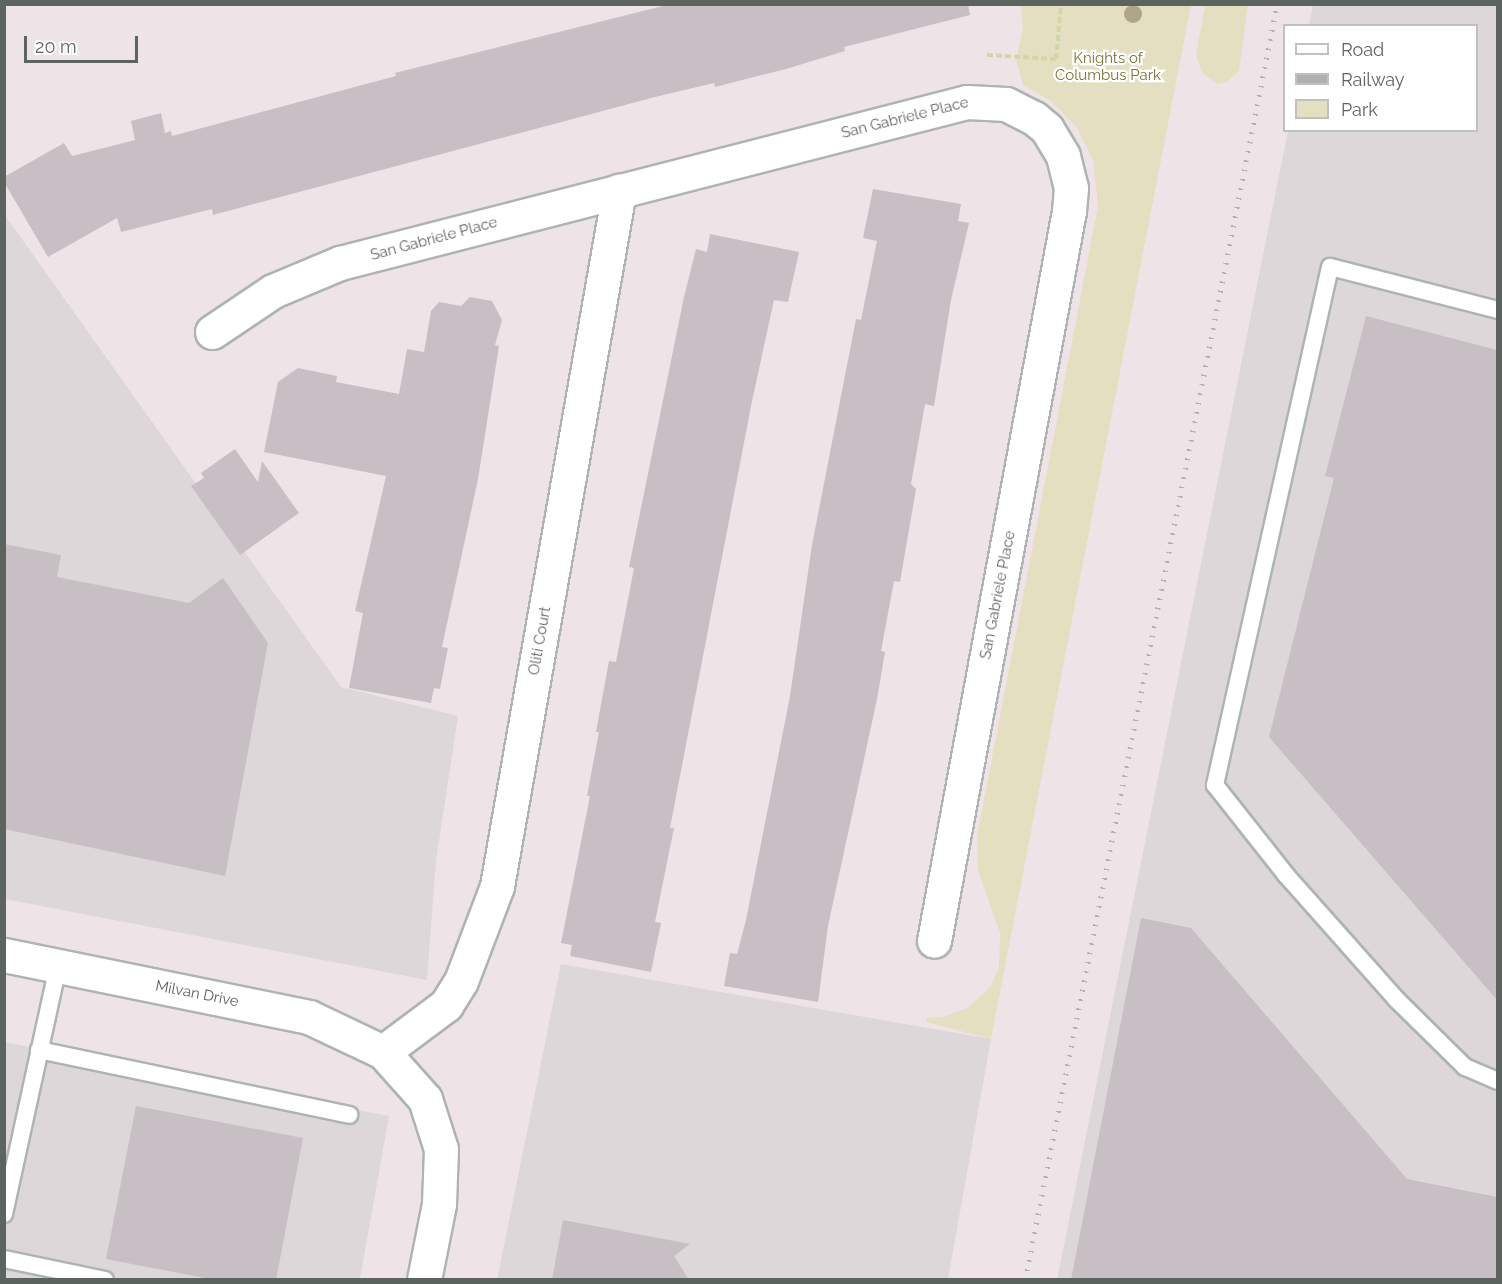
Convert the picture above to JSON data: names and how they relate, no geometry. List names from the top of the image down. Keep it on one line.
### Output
{"streets":{"street":["San Gabriele Place","Oliti Court","Milvan Drive"]},"crossings":[["San Gabriele Place","Oliti Court"],["Oliti Court","Milvan Drive"]],"parks":["Knights of Columbus Park"],"legend":["Road","Railway","Park"],"scale_bar":"20 m"}
